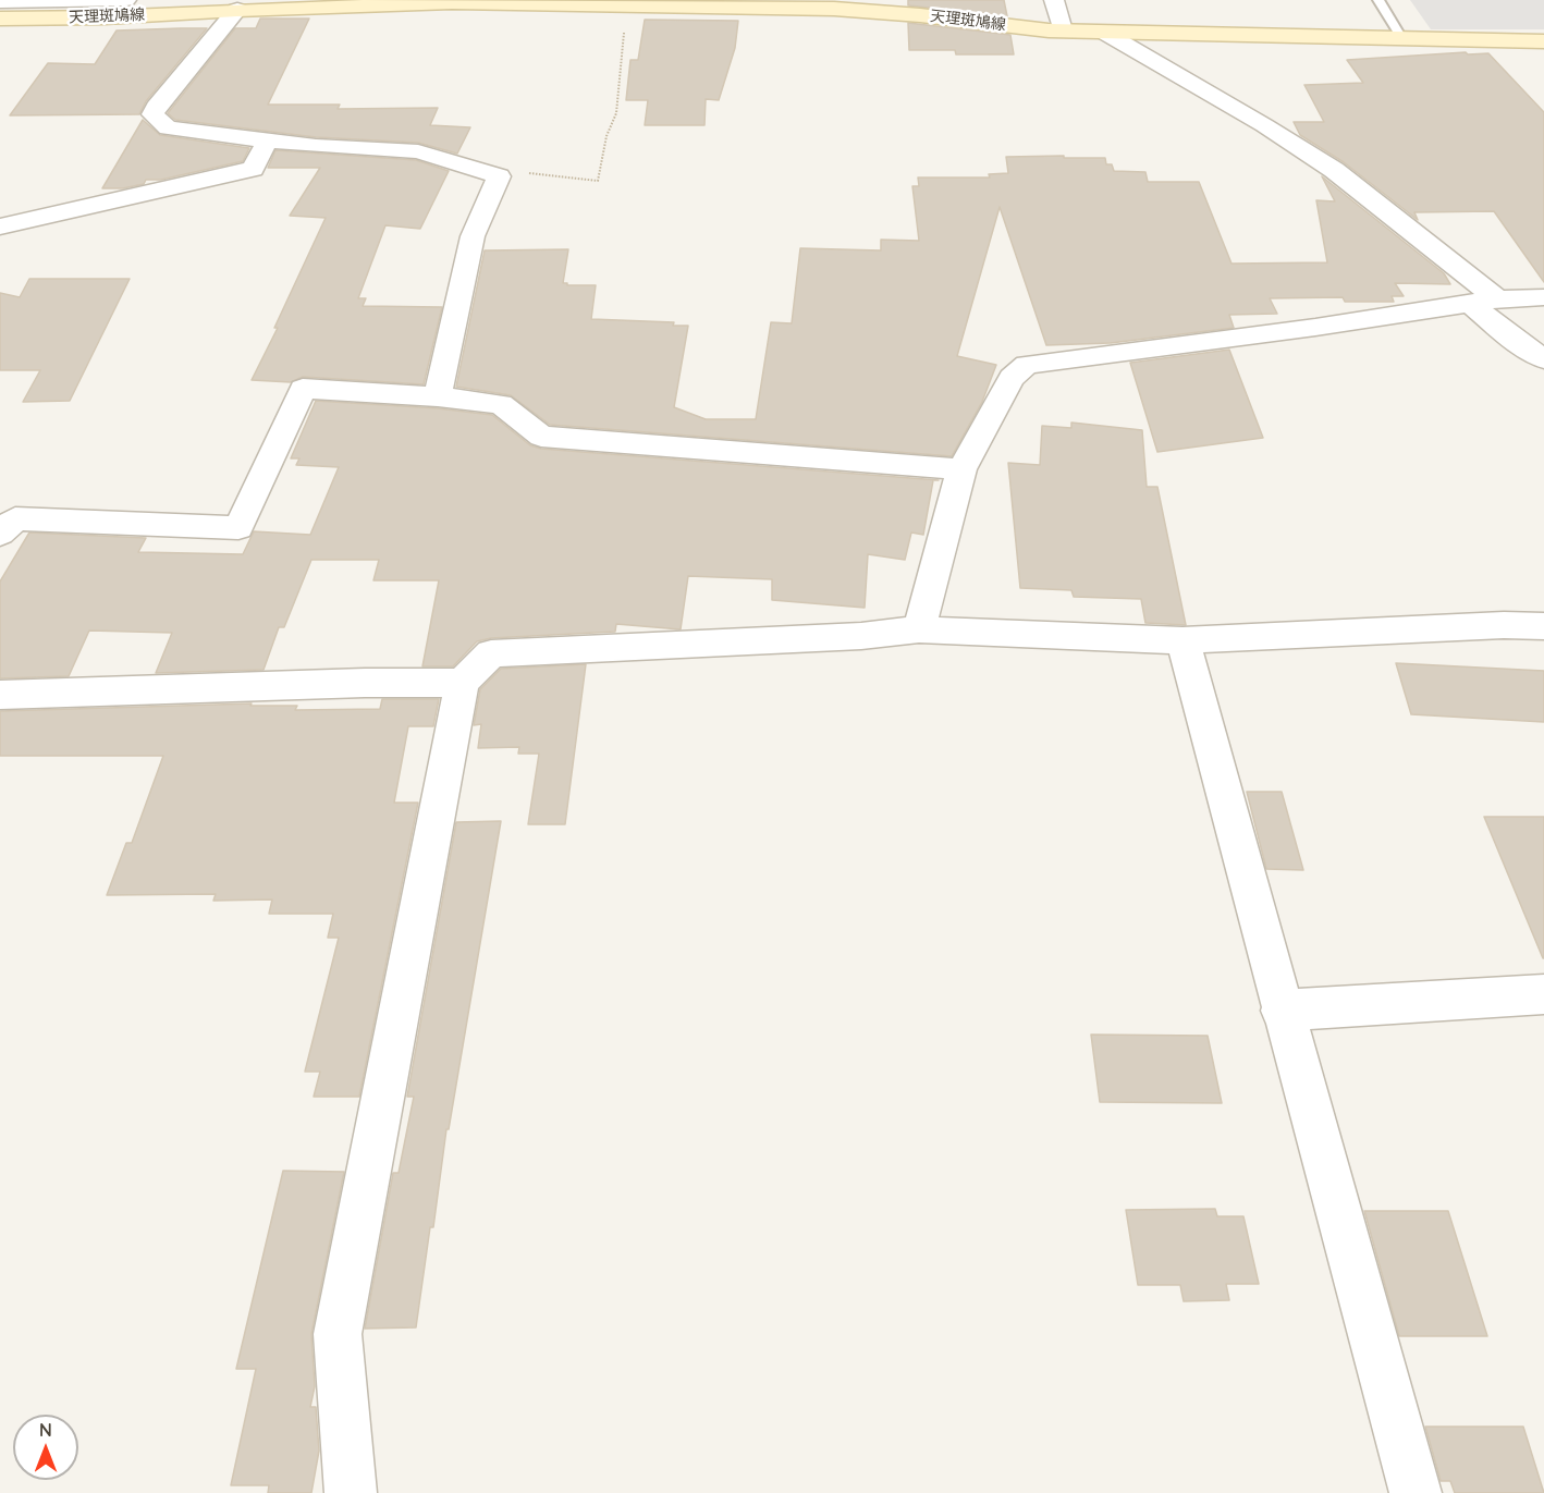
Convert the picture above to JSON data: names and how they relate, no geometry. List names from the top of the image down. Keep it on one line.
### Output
{"streets":{"main road":["天理斑鳩線"]},"north":"top"}
